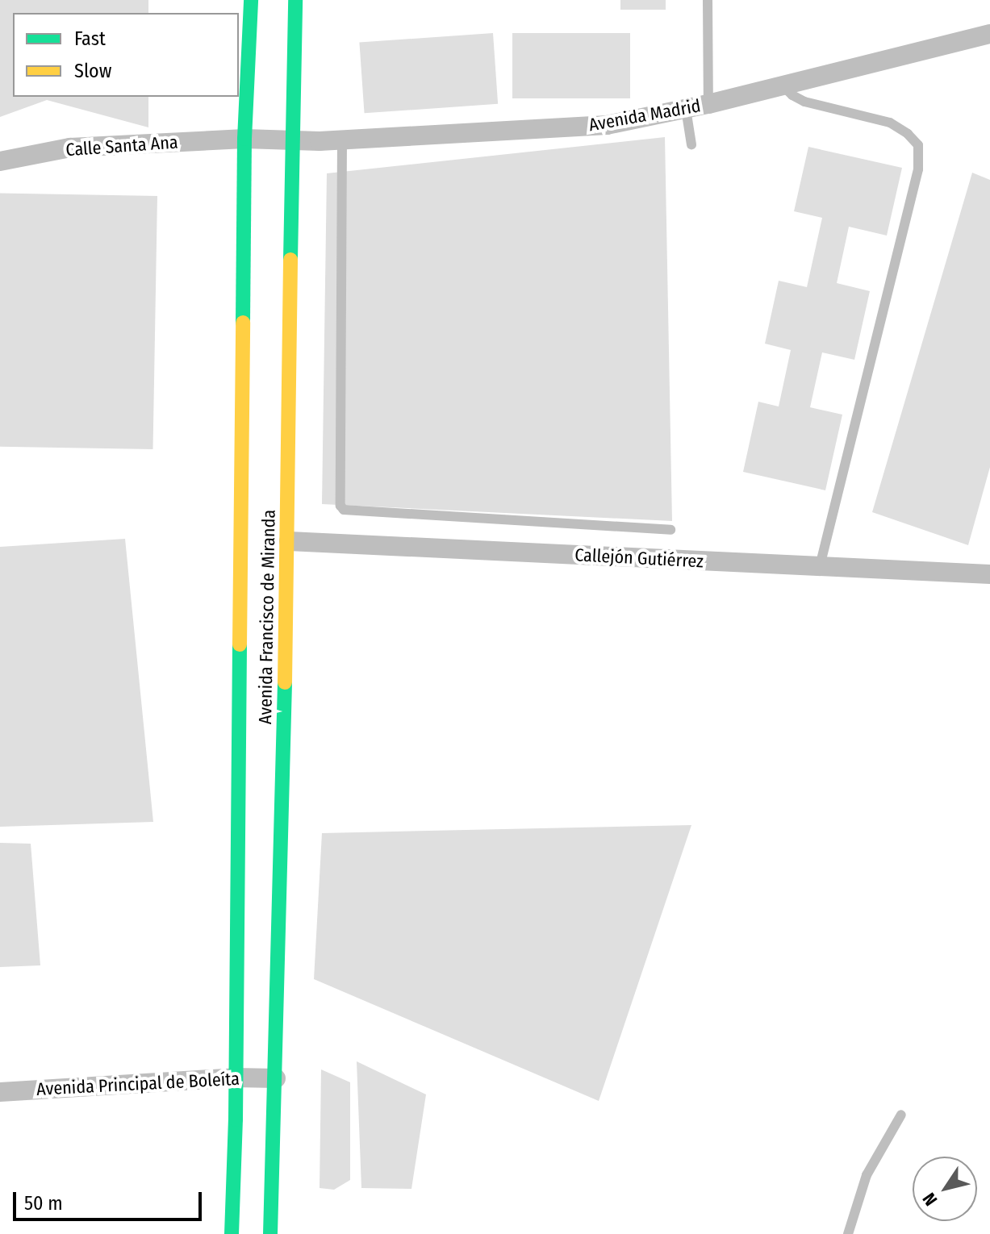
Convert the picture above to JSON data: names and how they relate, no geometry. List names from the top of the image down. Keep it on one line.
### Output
{"streets":{"main road":["Avenida Francisco de Miranda"],"street":["Avenida Madrid","Calle Santa Ana","Callejón Gutiérrez","Avenida Principal de Boleíta"]},"crossings":[["Avenida Madrid","Calle Santa Ana"],["Avenida Madrid","Avenida Francisco de Miranda"],["Calle Santa Ana","Avenida Francisco de Miranda"],["Callejón Gutiérrez","Avenida Francisco de Miranda"],["Avenida Francisco de Miranda","Avenida Principal de Boleíta"]],"legend":["Fast","Slow"],"scale_bar":"50 m","north":"bottom left"}
